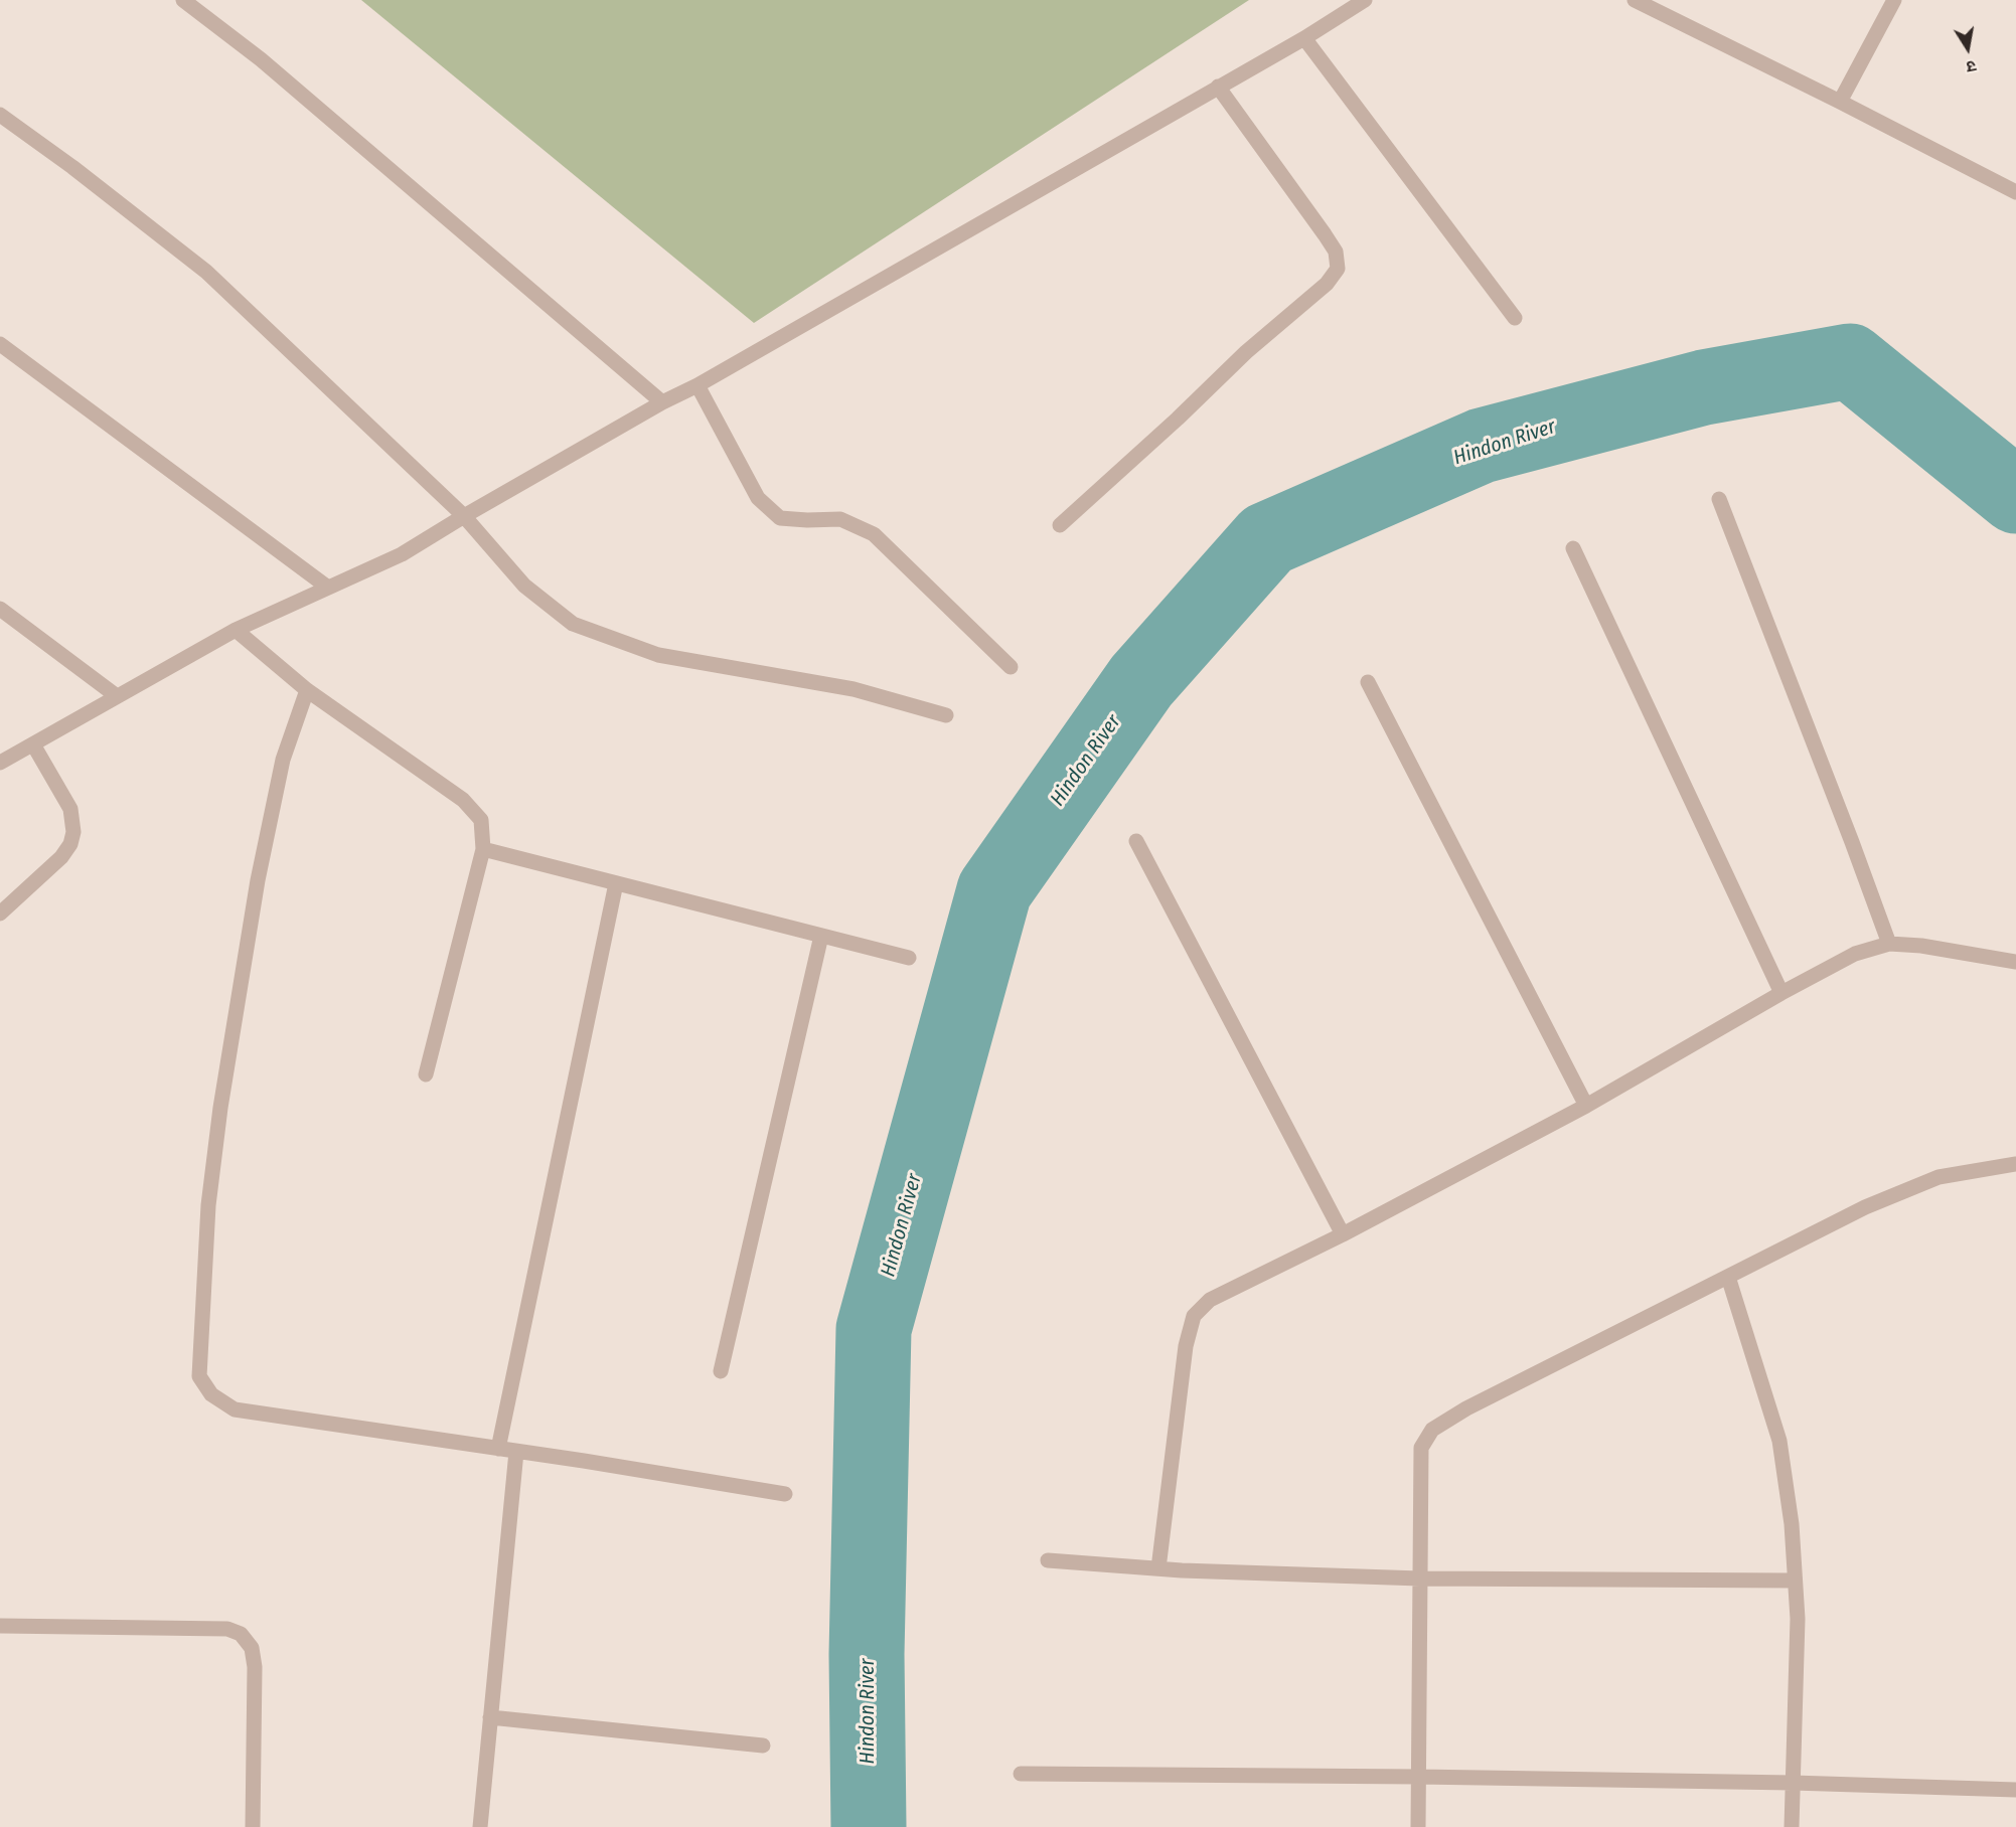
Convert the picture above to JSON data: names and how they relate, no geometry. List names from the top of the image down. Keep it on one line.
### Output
{"water":["Hindon River"],"north":"bottom"}
